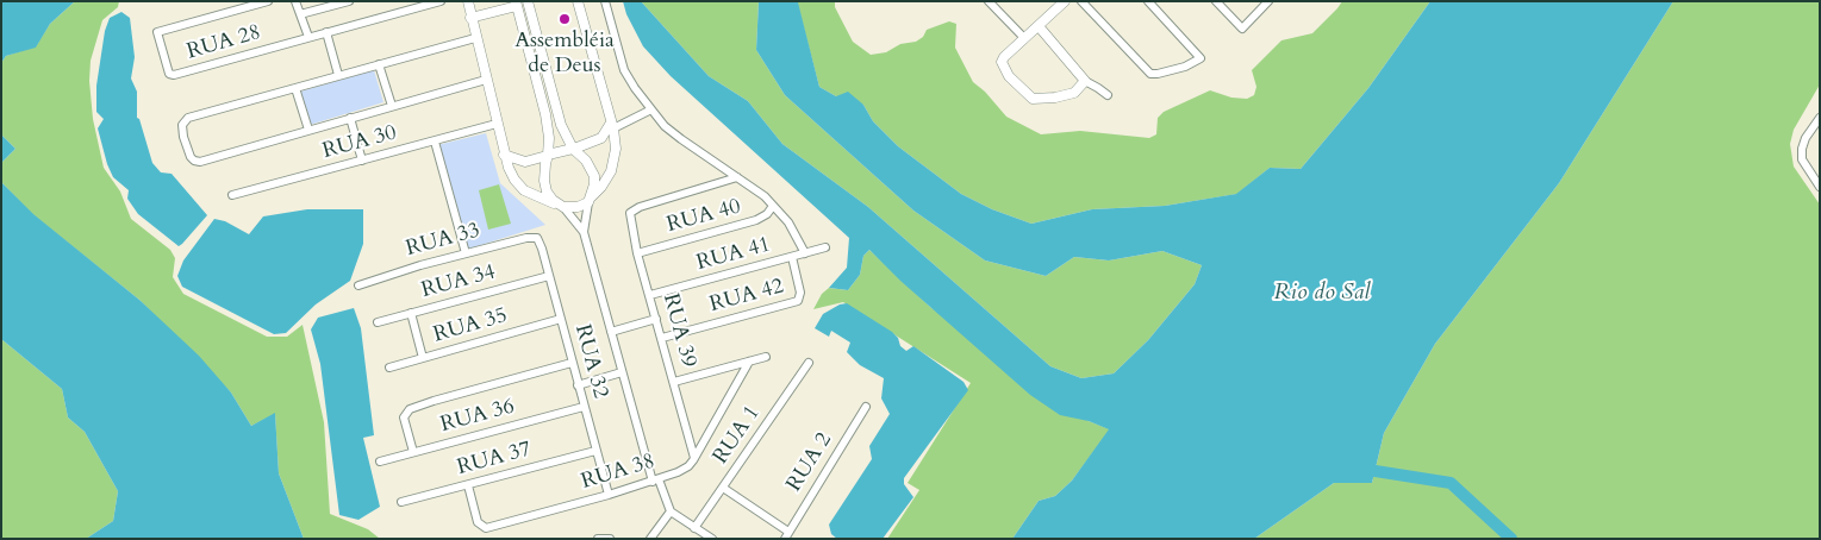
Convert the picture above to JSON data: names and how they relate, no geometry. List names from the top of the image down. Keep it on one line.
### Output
{"streets":{"street":["RUA 28","RUA 30","RUA 40","RUA 33","RUA 41","RUA 34","RUA 42","RUA 35","RUA 39","RUA 32","RUA 36","RUA 1","RUA 37","RUA 2","RUA 38"]},"crossings":[["RUA 40","RUA 39"],["RUA 33","RUA 32"],["RUA 41","RUA 42"],["RUA 41","RUA 39"],["RUA 34","RUA 32"],["RUA 42","RUA 39"],["RUA 35","RUA 32"],["RUA 39","RUA 38"],["RUA 32","RUA 36"],["RUA 32","RUA 37"],["RUA 32","RUA 38"],["RUA 37","RUA 38"]],"water":["Rio do Sal"],"places":["Assembléia de Deus"]}
